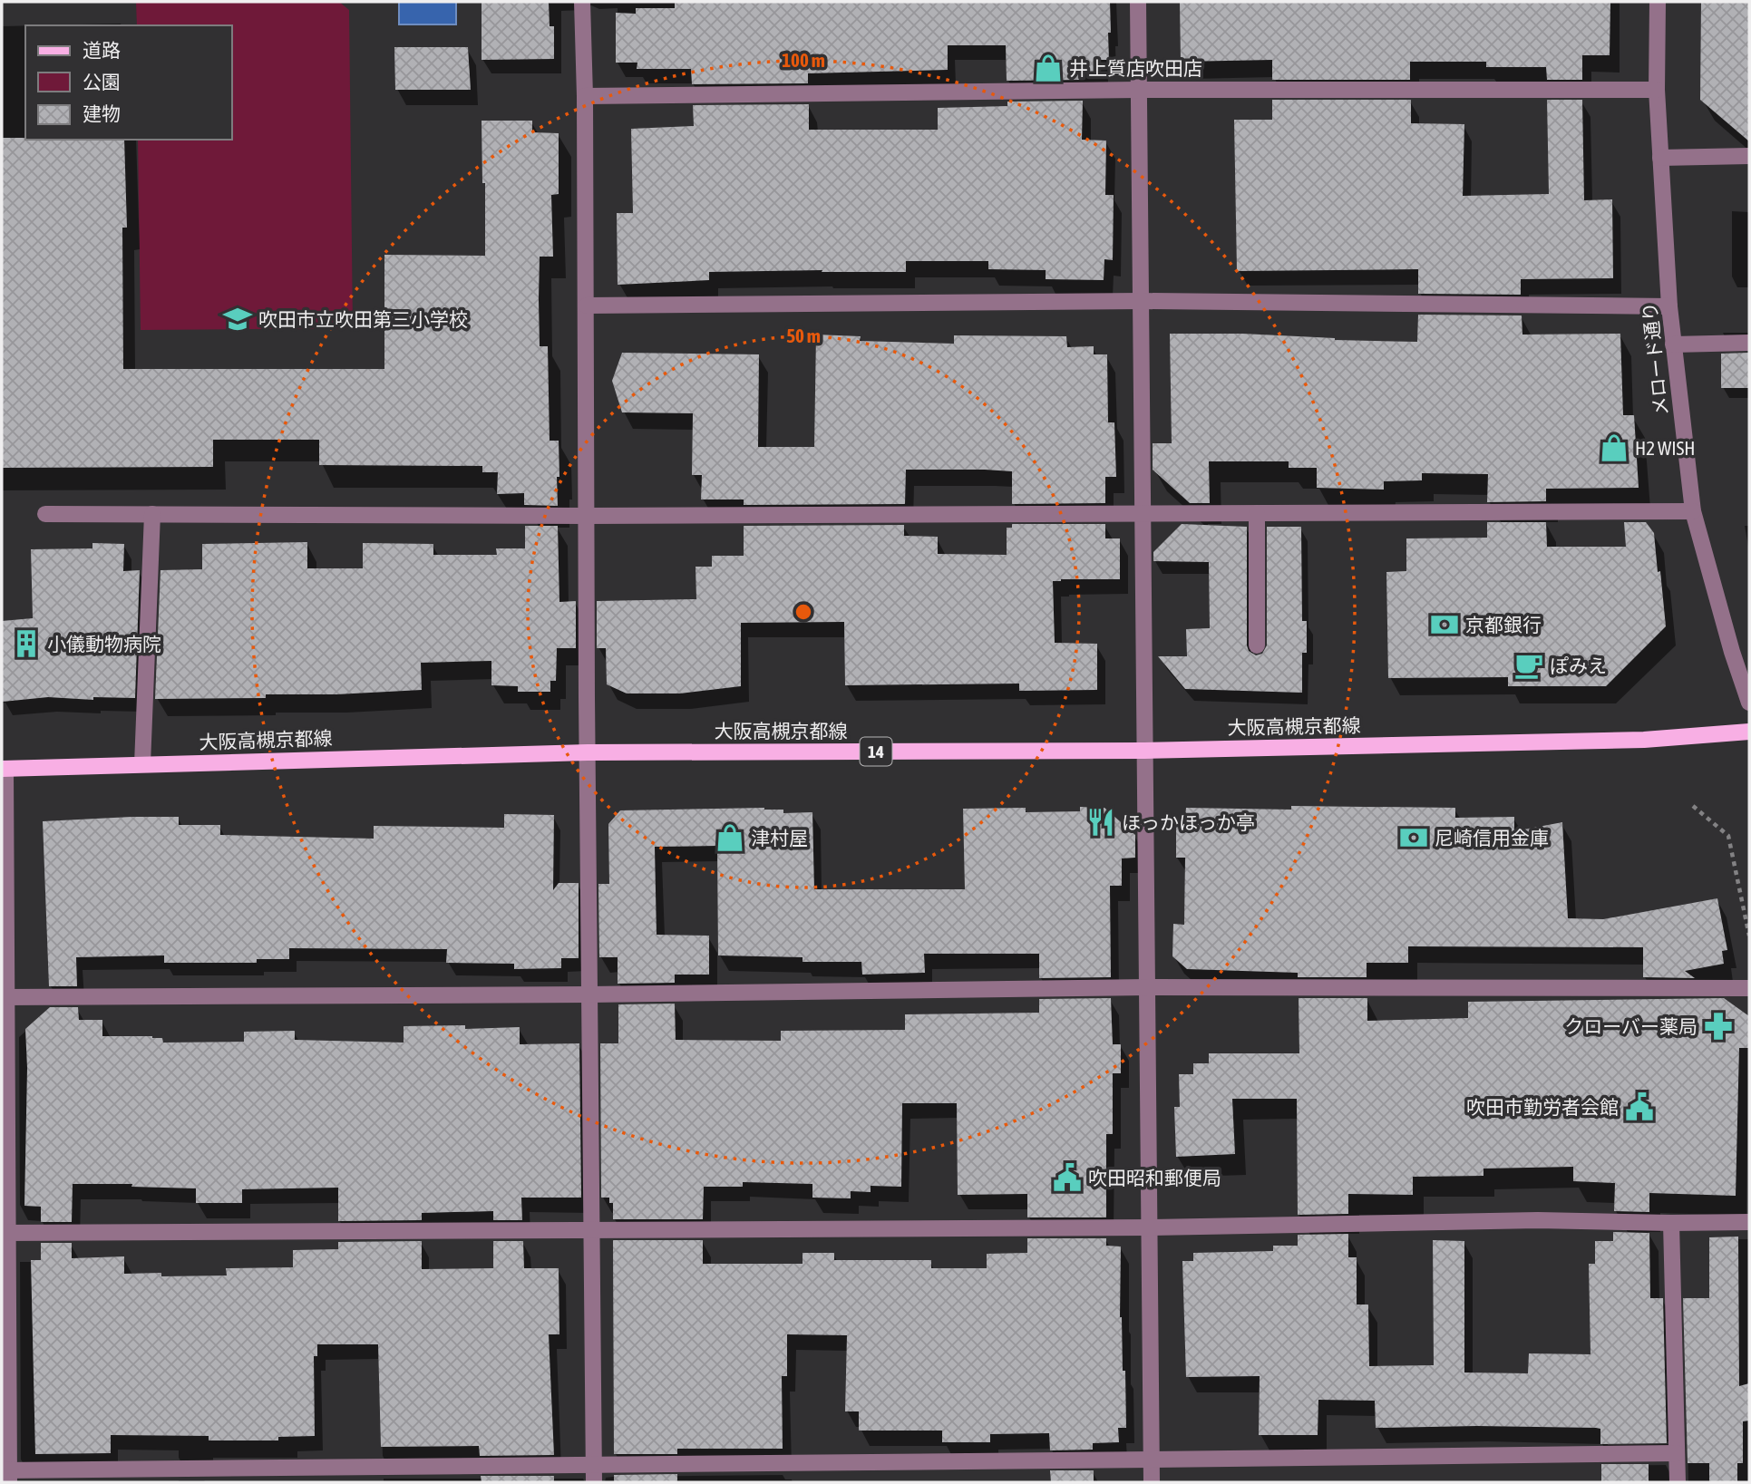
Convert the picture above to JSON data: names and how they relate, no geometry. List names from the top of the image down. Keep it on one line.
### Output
{"streets":{"main road":["大阪高槻京都線","14"],"street":["メロード通り"]},"places":{"shop":["井上質店吹田店","H2 WISH","津村屋"],"school or university":["吹田市立吹田第三小学校"],"bank":["京都銀行","尼崎信用金庫"],"building":["小儀動物病院"],"cafe":["ぽみえ"],"restaurant":["ほっかほっか亭"],"pharmacy":["クローバー薬局"],"public building":["吹田市勤労者会館","吹田昭和郵便局"]},"legend":["道路","公園","建物"],"rings":["100 m","50 m"]}
